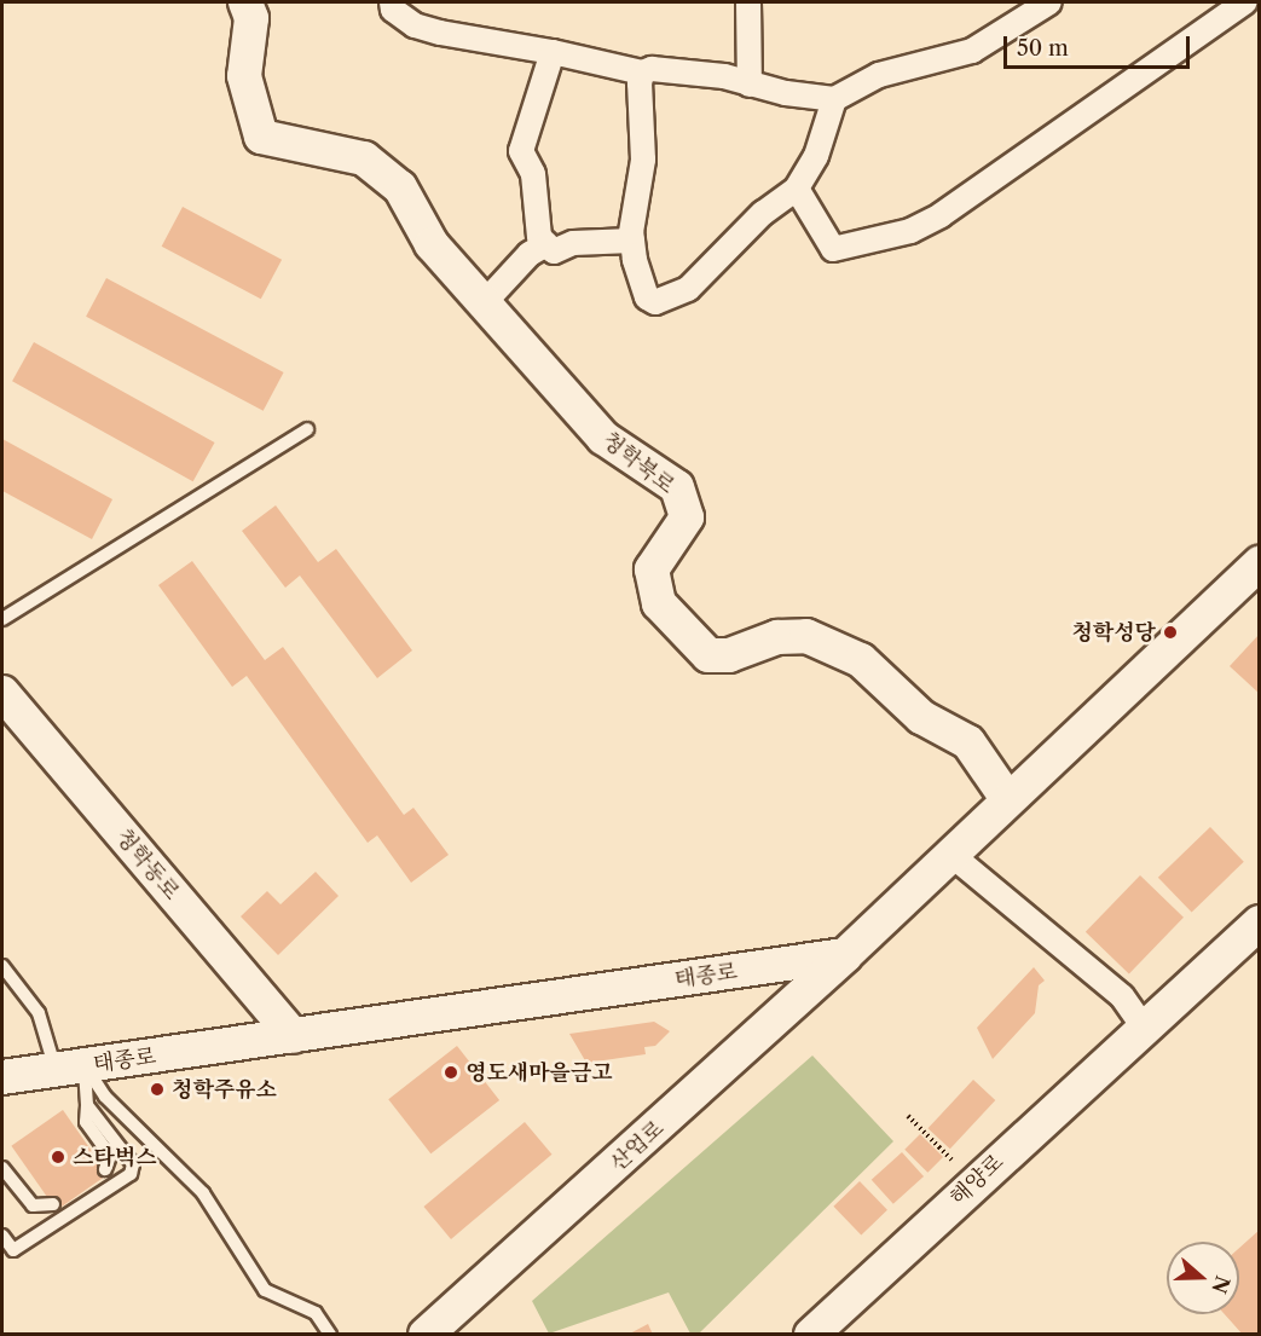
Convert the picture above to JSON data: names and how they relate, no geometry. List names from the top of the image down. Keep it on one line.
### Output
{"streets":{"main road":["청학북로","청학동로","태종로","산업로","해양로"]},"crossings":[["청학동로","태종로"],["태종로","산업로"]],"places":["청학성당","영도새마을금고","청학주유소","스타벅스"],"scale_bar":"50 m","north":"right"}
